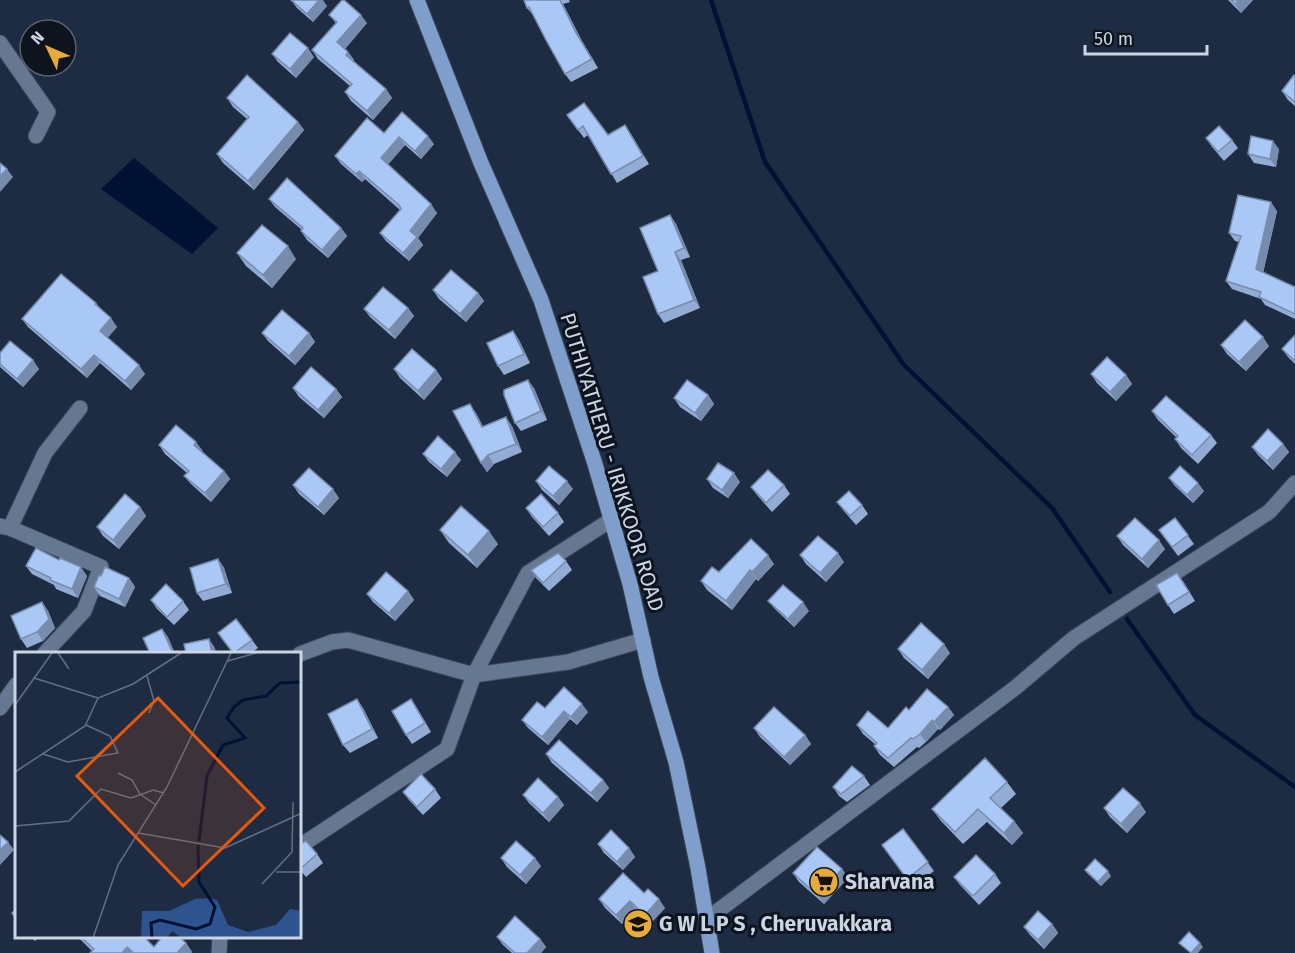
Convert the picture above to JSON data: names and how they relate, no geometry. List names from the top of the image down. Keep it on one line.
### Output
{"streets":{"main road":["PUTHIYATHERU - IRIKKOOR ROAD"]},"places":{"supermarket":["Sharvana"],"school or university":["G W L P S , Cheruvakkara"]},"scale_bar":"50 m","north":"top left"}
